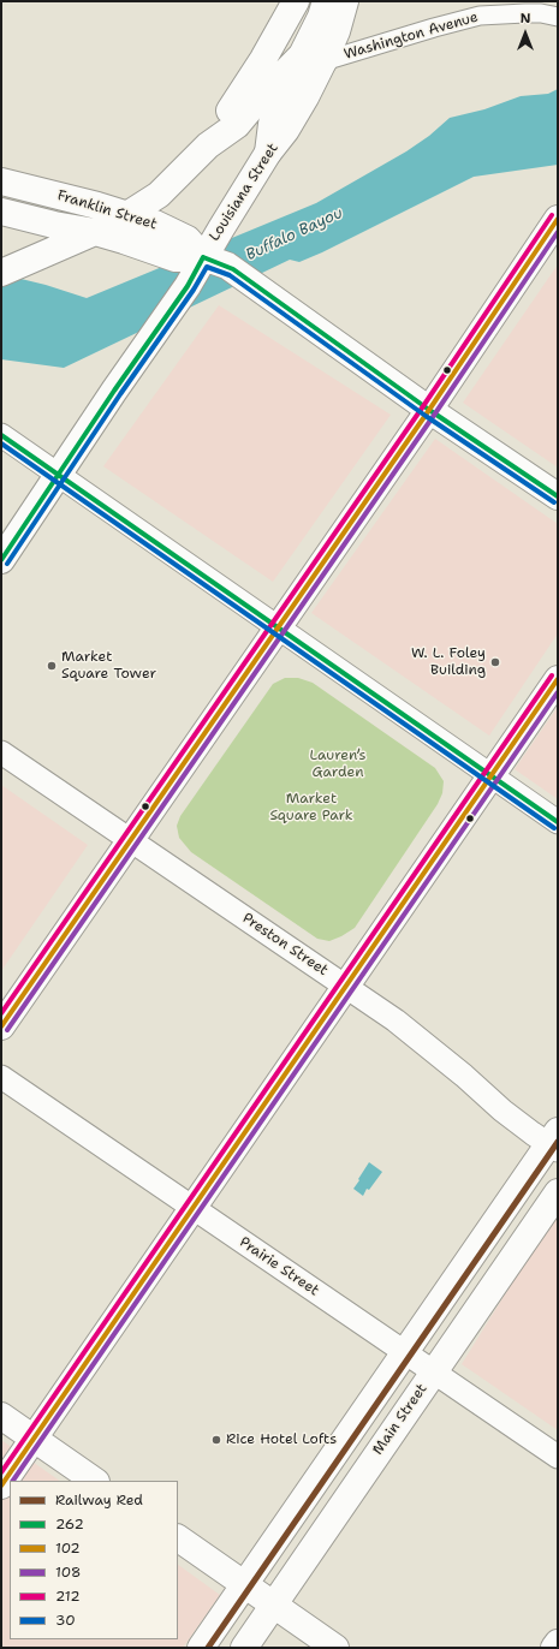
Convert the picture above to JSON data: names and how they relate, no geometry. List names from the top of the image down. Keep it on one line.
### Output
{"streets":{"main road":["Louisiana Street","Franklin Street","Main Street"],"street":["Washington Avenue","Preston Street","Prairie Street"]},"crossings":[["Washington Avenue","Louisiana Street"],["Louisiana Street","Franklin Street"],["Prairie Street","Main Street"]],"water":["Buffalo Bayou"],"parks":["Lauren’s Garden","Market Square Park"],"places":["W. L. Foley Building","Market Square Tower","Rice Hotel Lofts"],"lines":["transit line 212","transit line 102","transit line 108","transit line 262","transit line 30","rail line Red"],"legend":["Railway Red","262","102","108","212","30"],"north":"top"}
